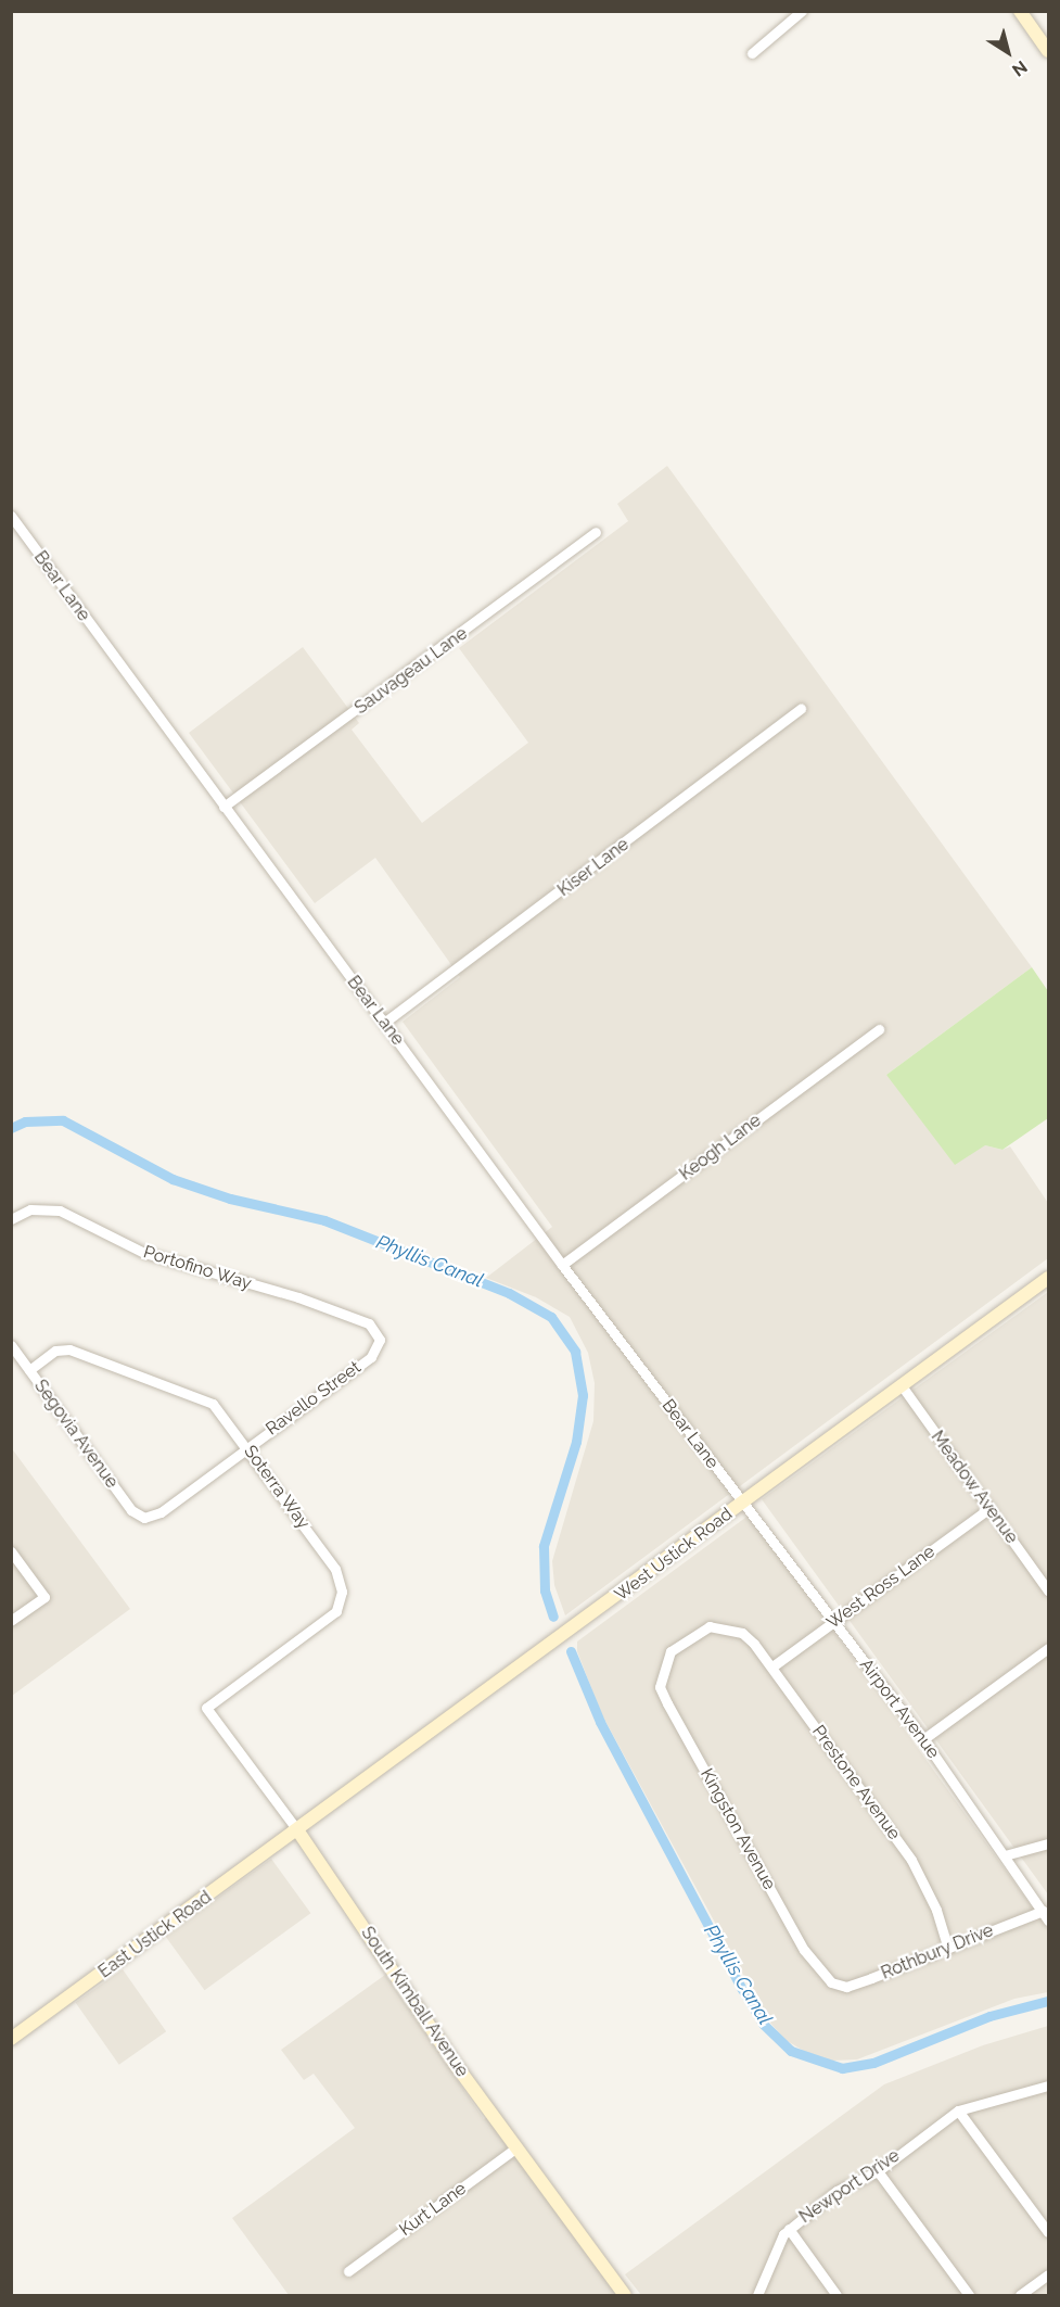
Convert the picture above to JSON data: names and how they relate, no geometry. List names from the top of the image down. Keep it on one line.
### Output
{"streets":{"main road":["West Ustick Road","East Ustick Road","South Kimball Avenue"],"street":["Bear Lane","Sauvageau Lane","Kiser Lane","Keogh Lane","Portofino Way","Ravello Street","Segovia Avenue","Soterra Way","Meadow Avenue","West Ross Lane","Airport Avenue","Prestone Avenue","Kingston Avenue","Rothbury Drive","Newport Drive","Kurt Lane"]},"crossings":[["Bear Lane","Sauvageau Lane"],["Bear Lane","Kiser Lane"],["Bear Lane","Keogh Lane"],["Bear Lane","West Ustick Road"],["Bear Lane","Airport Avenue"],["Portofino Way","Ravello Street"],["Ravello Street","Segovia Avenue"],["Ravello Street","Soterra Way"],["Segovia Avenue","Soterra Way"],["Soterra Way","South Kimball Avenue"],["Meadow Avenue","West Ustick Road"],["Meadow Avenue","West Ross Lane"],["West Ustick Road","Airport Avenue"],["West Ustick Road","East Ustick Road"],["West Ustick Road","South Kimball Avenue"],["West Ross Lane","Airport Avenue"],["West Ross Lane","Prestone Avenue"],["Airport Avenue","Rothbury Drive"],["Prestone Avenue","Kingston Avenue"],["Prestone Avenue","Rothbury Drive"],["Kingston Avenue","Rothbury Drive"],["East Ustick Road","South Kimball Avenue"],["South Kimball Avenue","Kurt Lane"]],"water":["Phyllis Canal"],"north":"bottom right"}
